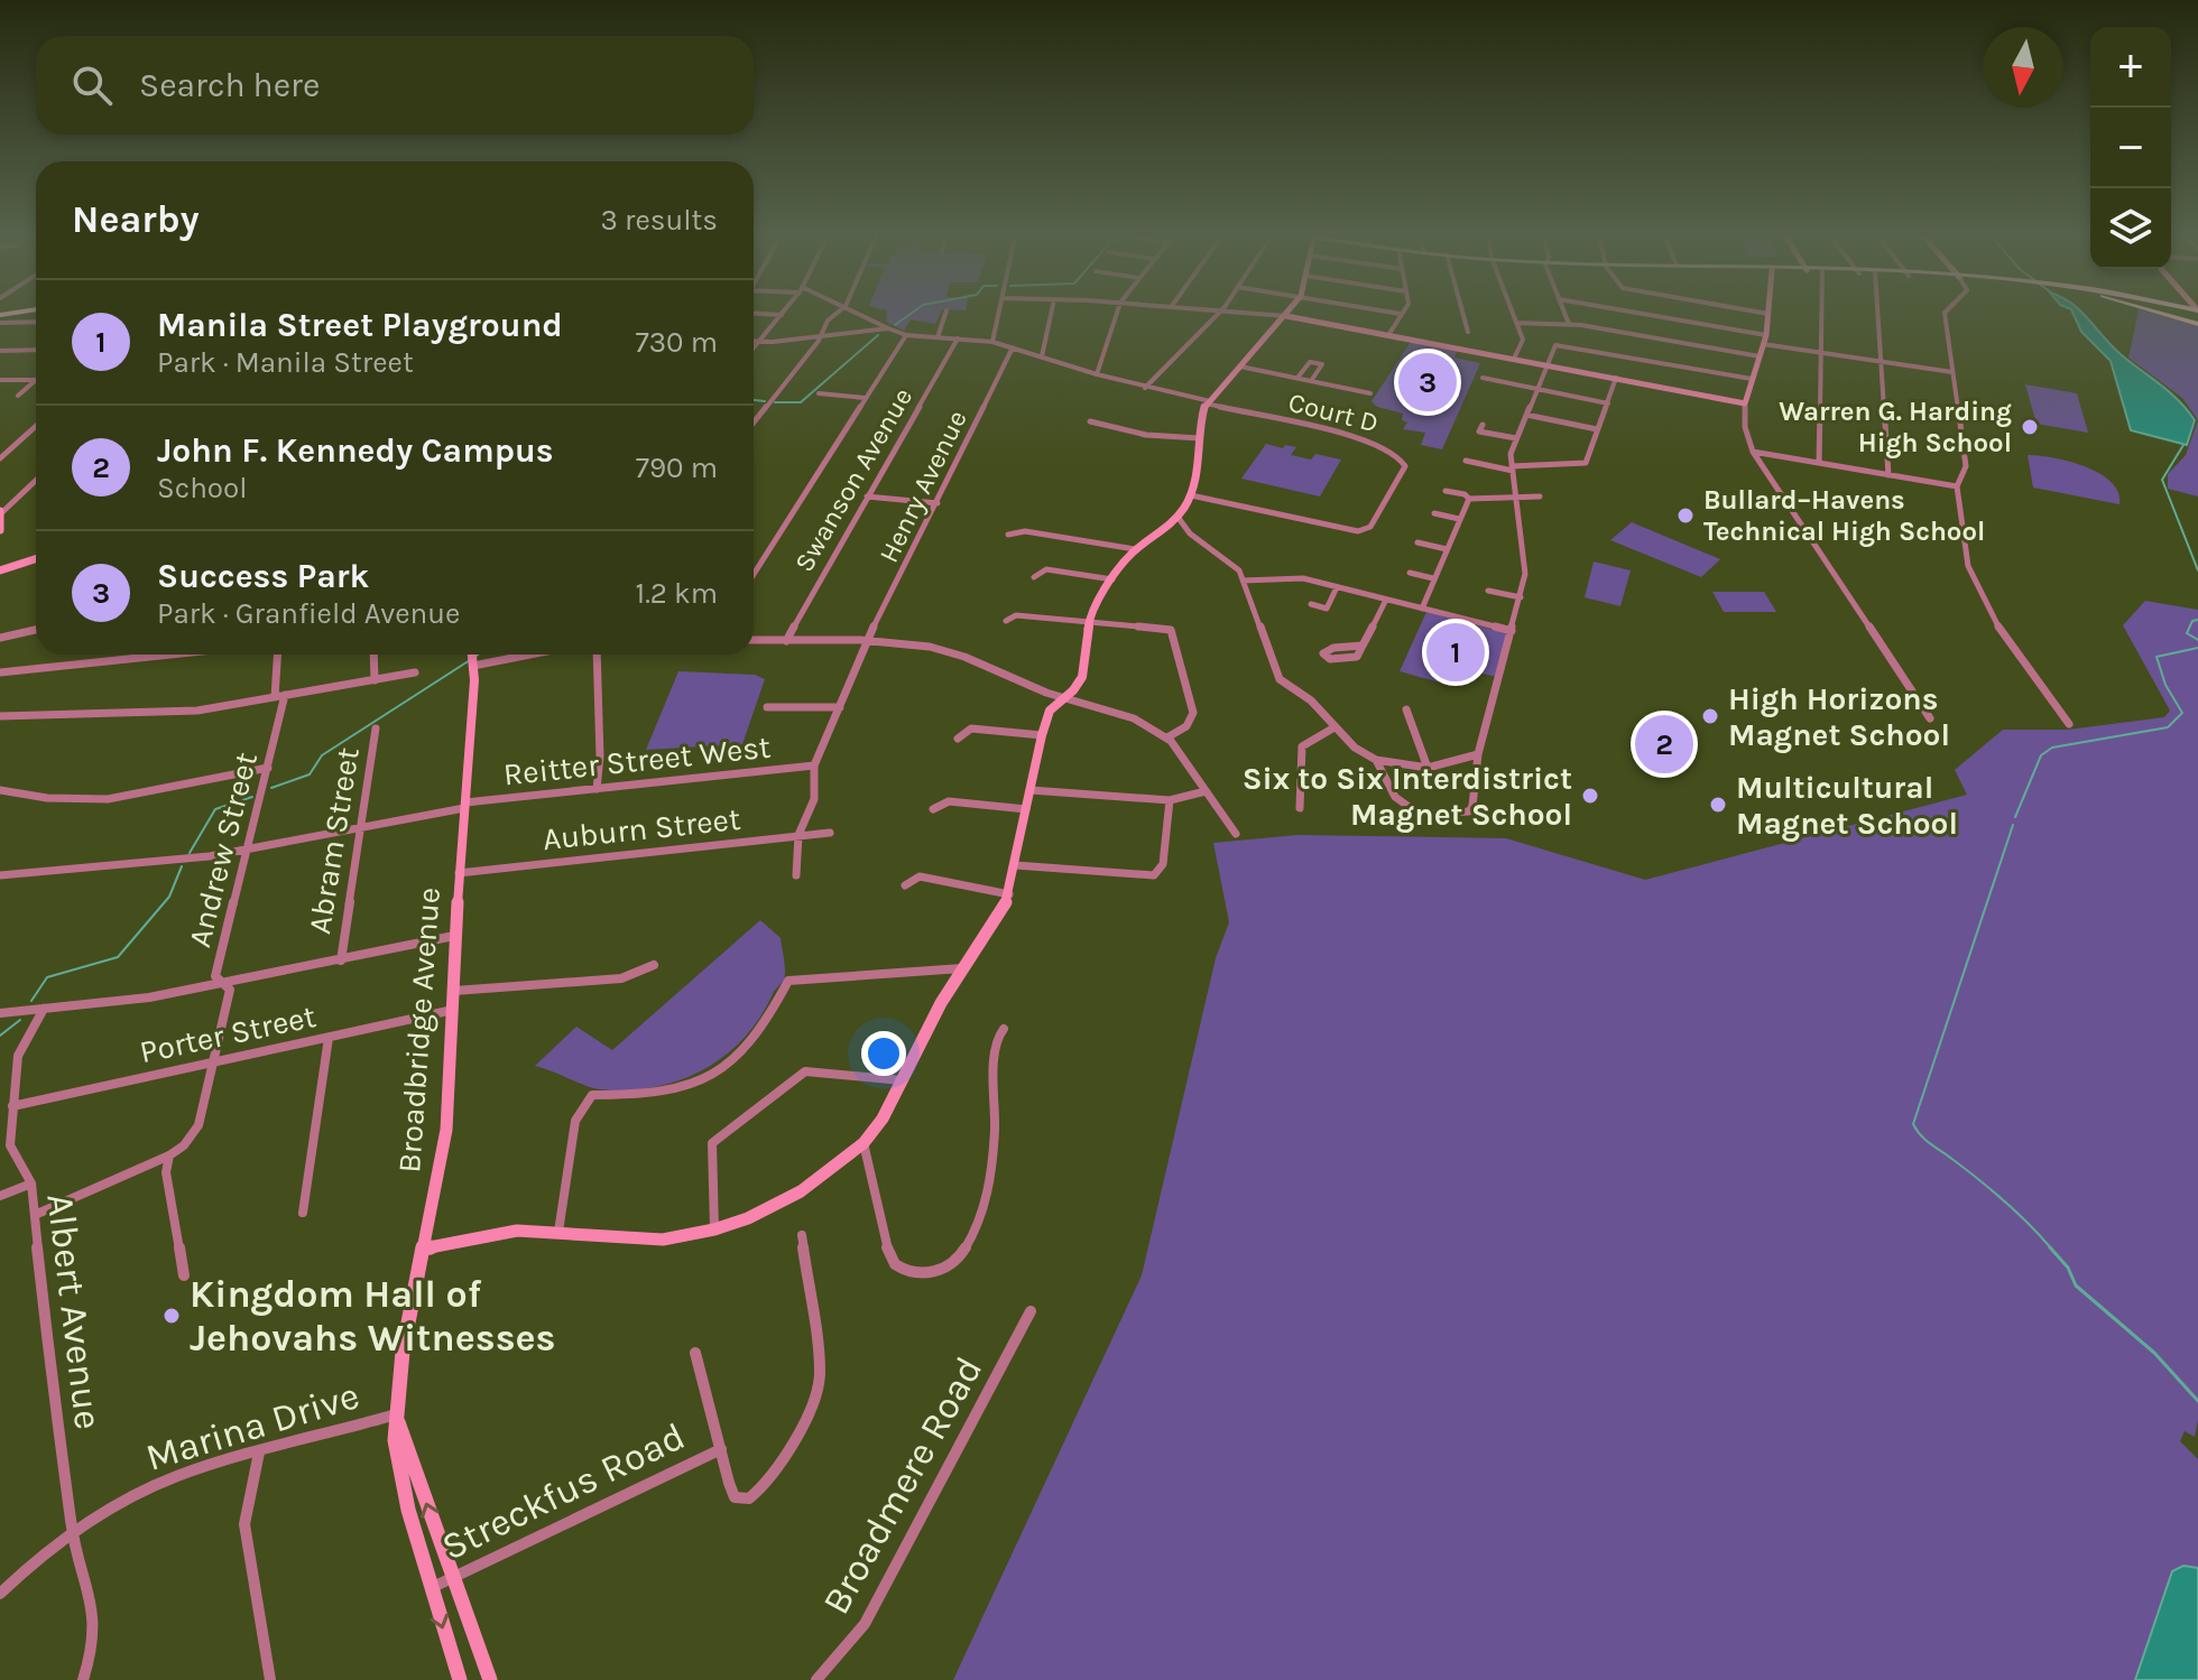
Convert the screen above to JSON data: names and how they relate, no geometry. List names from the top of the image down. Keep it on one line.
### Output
{"streets":{"street":["Court D","Swanson Avenue","Henry Avenue","Reitter Street West","Auburn Street","Abram Street","Andrew Street","Broadbridge Avenue","Porter Street","Albert Avenue","Marina Drive","Broadmere Road","Streckfus Road"]},"crossings":[["Henry Avenue","Reitter Street West"],["Henry Avenue","Auburn Street"],["Reitter Street West","Abram Street"],["Reitter Street West","Andrew Street"],["Reitter Street West","Broadbridge Avenue"],["Auburn Street","Broadbridge Avenue"],["Andrew Street","Porter Street"],["Broadbridge Avenue","Porter Street"],["Broadbridge Avenue","Marina Drive"],["Broadbridge Avenue","Streckfus Road"],["Porter Street","Albert Avenue"],["Albert Avenue","Marina Drive"]],"places":["Warren G. Harding High School","Bullard–Havens Technical High School","High Horizons Magnet School","Six to Six Interdistrict Magnet School","Multicultural Magnet School","Kingdom Hall of Jehovahs Witnesses"],"north":"bottom","page":{"map_buttons":["+","−"],"search":"Search here","heading":["Nearby","3 results"],"list":[{"mark":"1","name":"Manila Street Playground","note":"Park · Manila Street","value":"730 m"},{"mark":"2","name":"John F. Kennedy Campus","note":"School","value":"790 m"},{"mark":"3","name":"Success Park","note":"Park · Granfield Avenue","value":"1.2 km"}],"pins":["3","1","2"]}}
